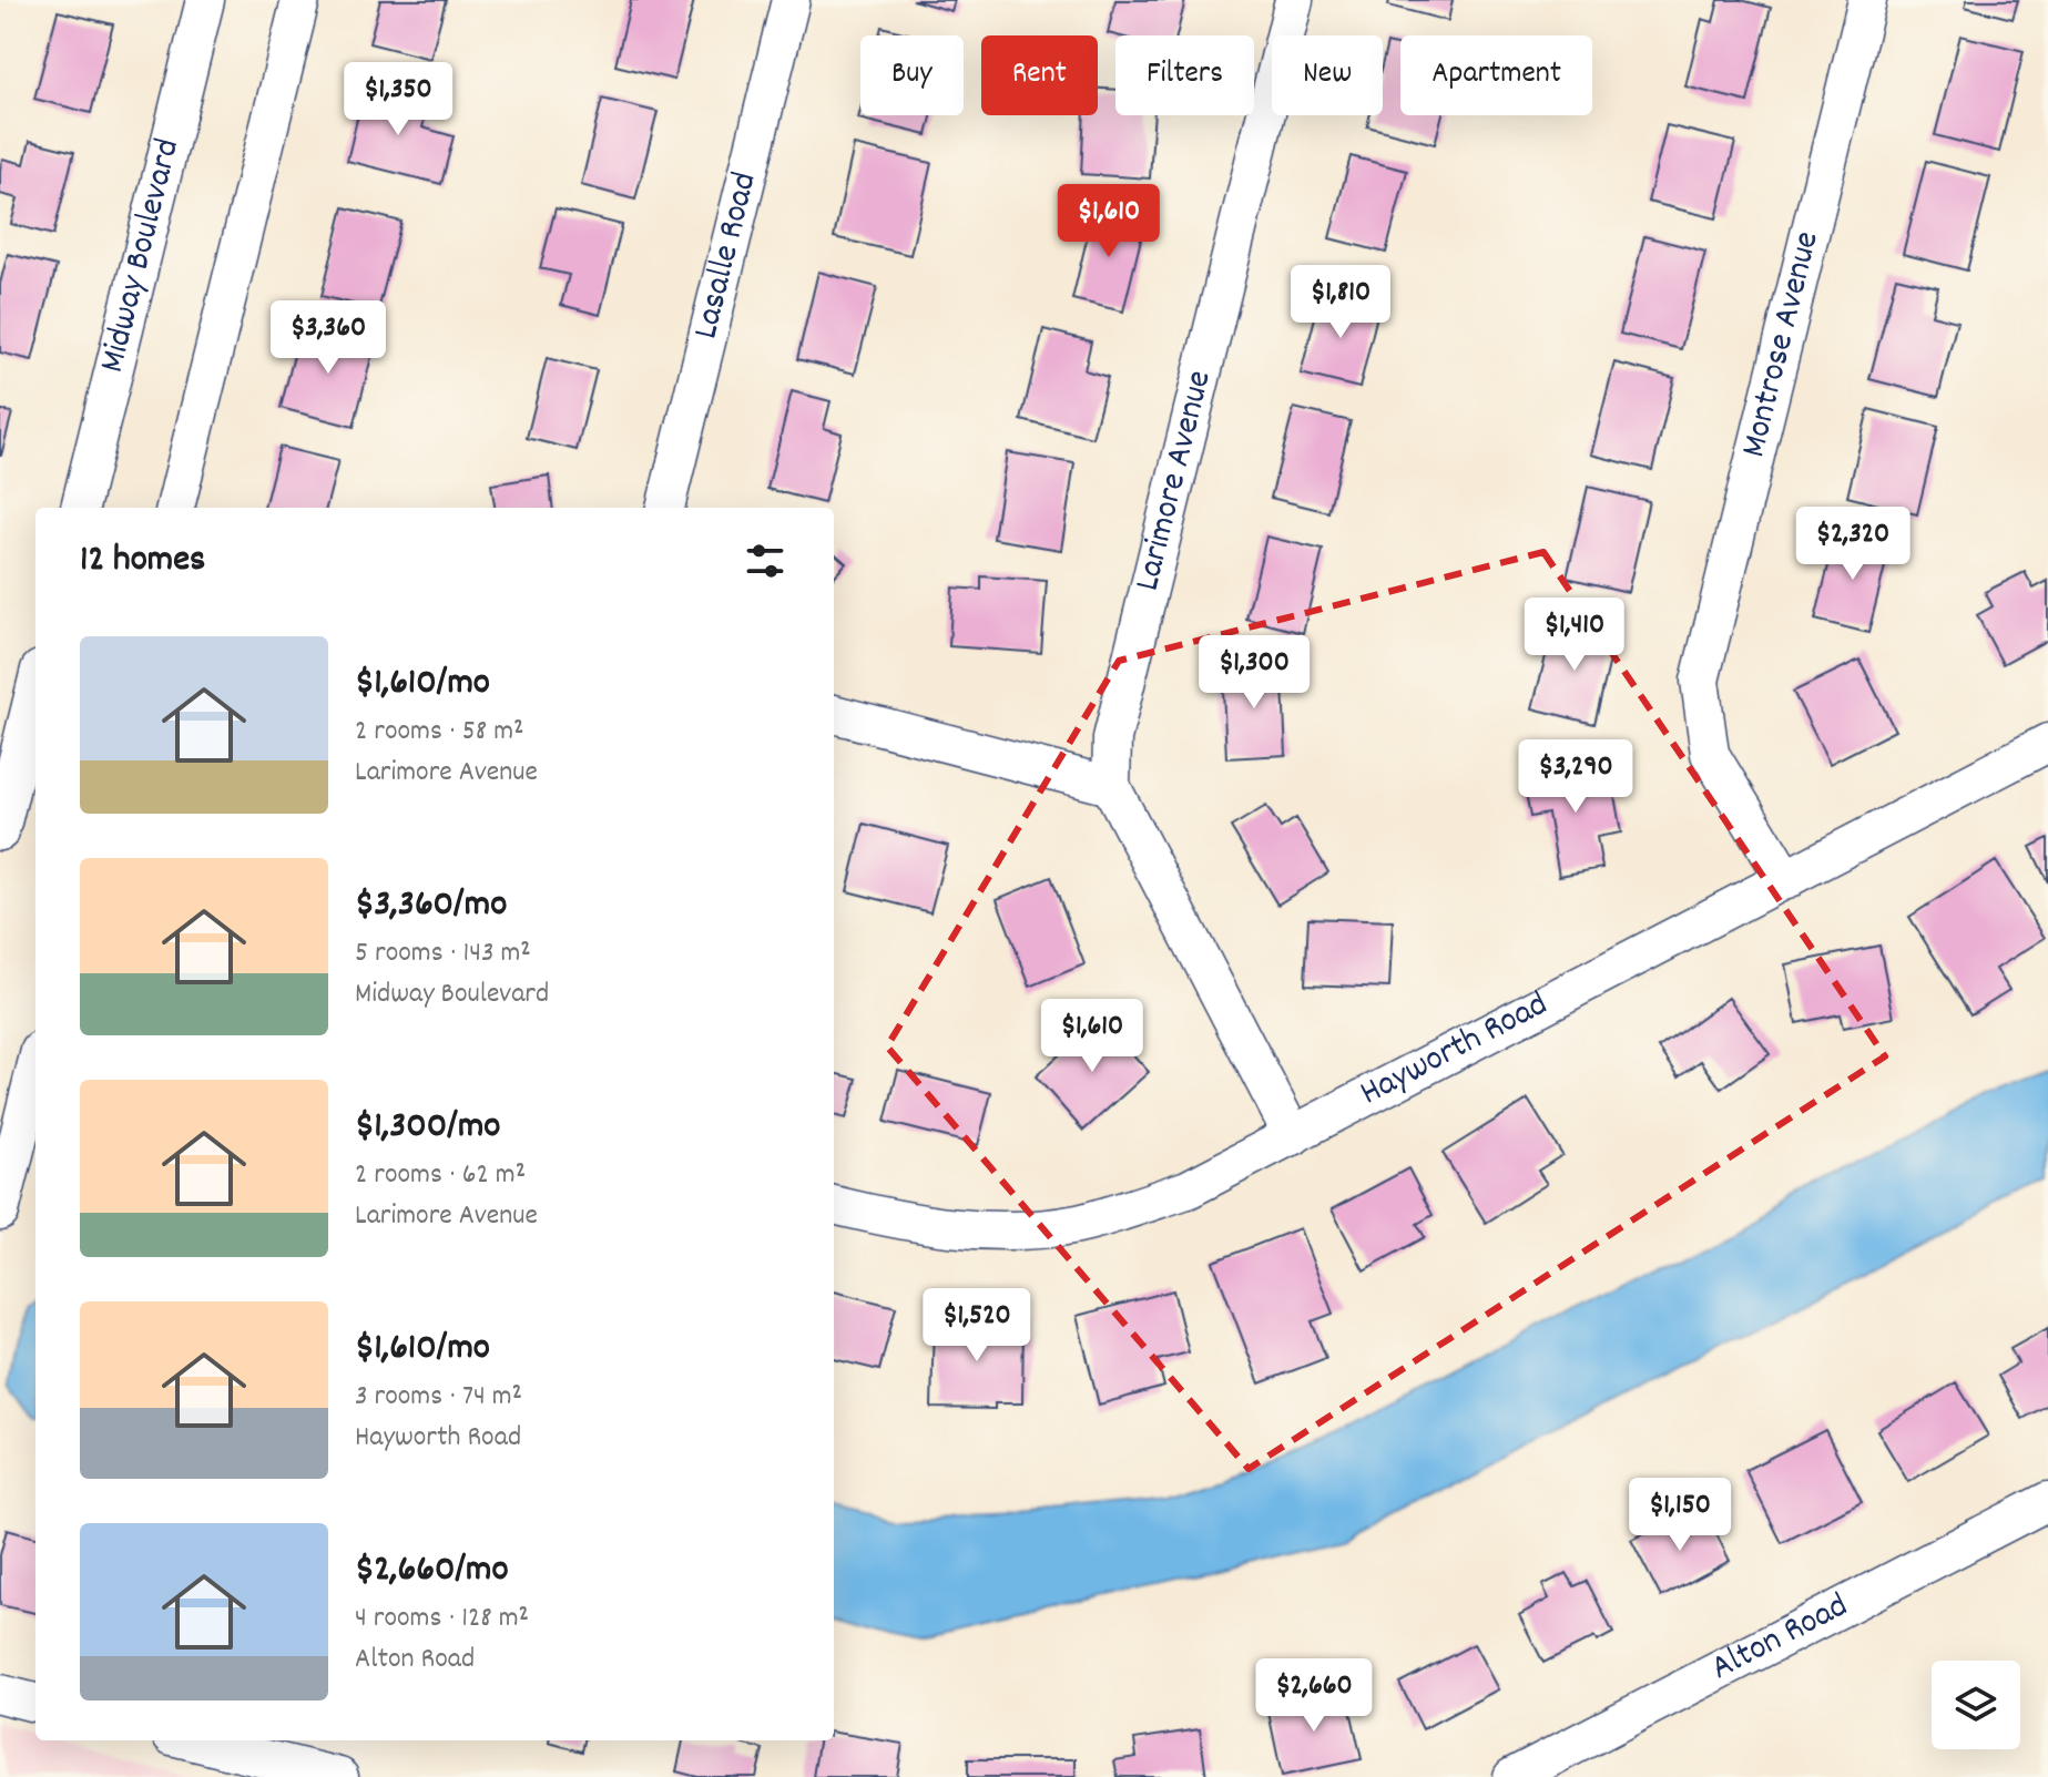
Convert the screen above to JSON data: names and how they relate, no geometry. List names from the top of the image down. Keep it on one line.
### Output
{"streets":{"street":["Midway Boulevard","Lasalle Road","Montrose Avenue","Larimore Avenue","Hayworth Road","Alton Road"]},"crossings":[["Montrose Avenue","Hayworth Road"],["Larimore Avenue","Hayworth Road"]],"page":{"chip":["Buy","Rent","Filters","New","Apartment"],"price":["$1,350","$1,610","$1,810","$3,360","$2,320","$1,410","$1,300","$3,290","$1,610","$1,520","$1,150","$2,660"],"heading":"12 homes","list":[{"name":"$1,610/mo","note":"2 rooms · 58 m² · Larimore Avenue"},{"name":"$3,360/mo","note":"5 rooms · 143 m² · Midway Boulevard"},{"name":"$1,300/mo","note":"2 rooms · 62 m² · Larimore Avenue"},{"name":"$1,610/mo","note":"3 rooms · 74 m² · Hayworth Road"},{"name":"$2,660/mo","note":"4 rooms · 128 m² · Alton Road"}]}}
